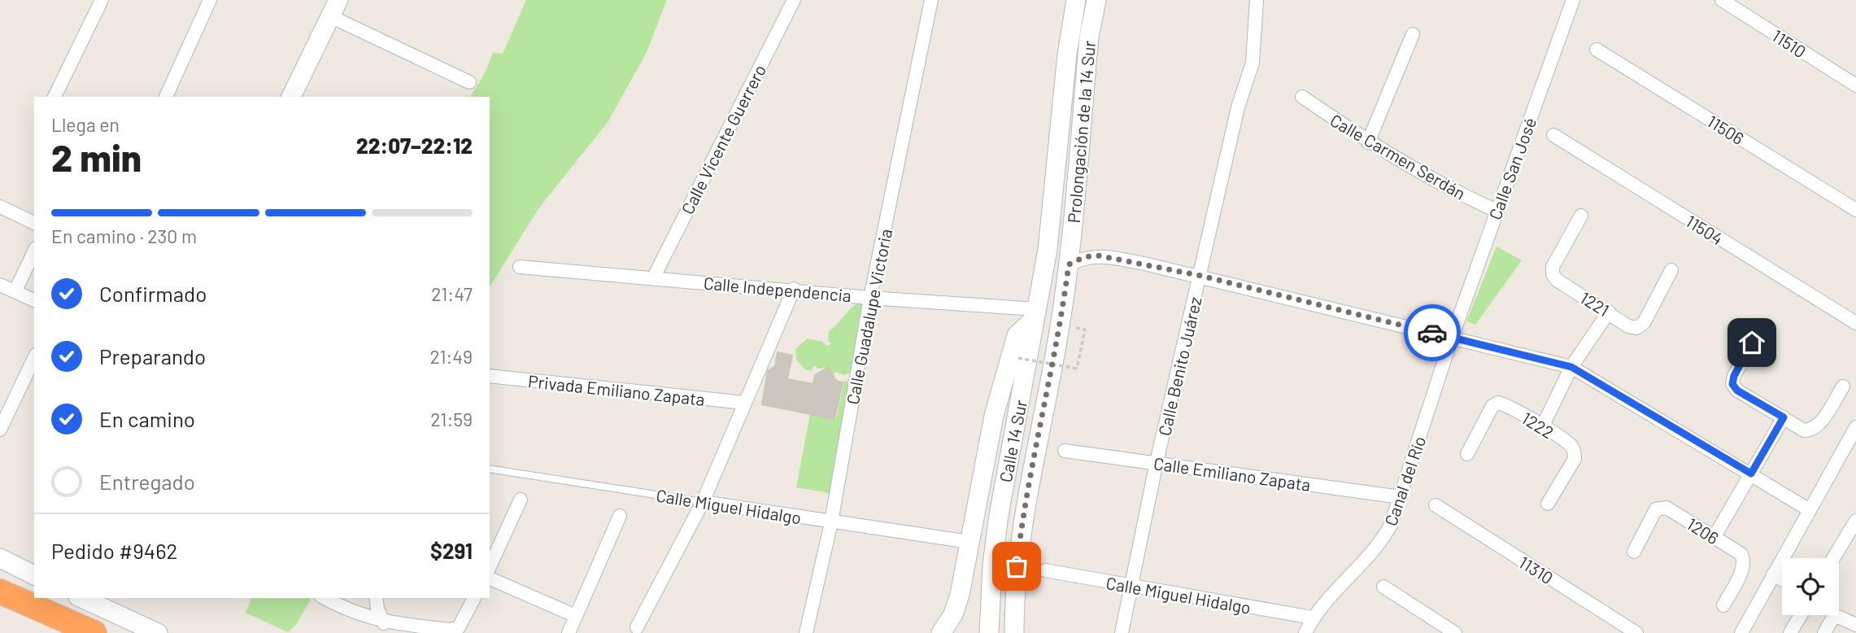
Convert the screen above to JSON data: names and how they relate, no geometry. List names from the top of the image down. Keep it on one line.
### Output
{"streets":{"main road":["Prolongación de la 14 Sur","Calle 14 Sur"],"street":["11510","11506","Calle Vicente Guerrero","Calle Carmen Serdán","Calle San José","11504","Calle Independencia","1221","Calle Guadalupe Victoria","Calle Benito Juárez","Privada Emiliano Zapata","1222","Calle Emiliano Zapata","Canal del Río","Calle Miguel Hidalgo","1206","11310"]},"crossings":[["Prolongación de la 14 Sur","Calle 14 Sur"],["Calle Vicente Guerrero","Calle Independencia"],["Calle Carmen Serdán","Calle San José"],["Calle San José","Canal del Río"],["Calle Independencia","Calle Guadalupe Victoria"],["Calle Independencia","Calle 14 Sur"],["Calle Guadalupe Victoria","Calle Miguel Hidalgo"],["Calle Benito Juárez","Calle Emiliano Zapata"],["Calle Benito Juárez","Calle Miguel Hidalgo"],["Calle Emiliano Zapata","Canal del Río"],["Canal del Río","Calle Miguel Hidalgo"]],"page":{"heading":["2 min","Llega en","22:07–22:12"],"panel":["Pedido #9462","$291"],"bar":"En camino · 230 m","list":[["Confirmado","21:47"],["Preparando","21:49"],["En camino","21:59"],"Entregado"]}}
